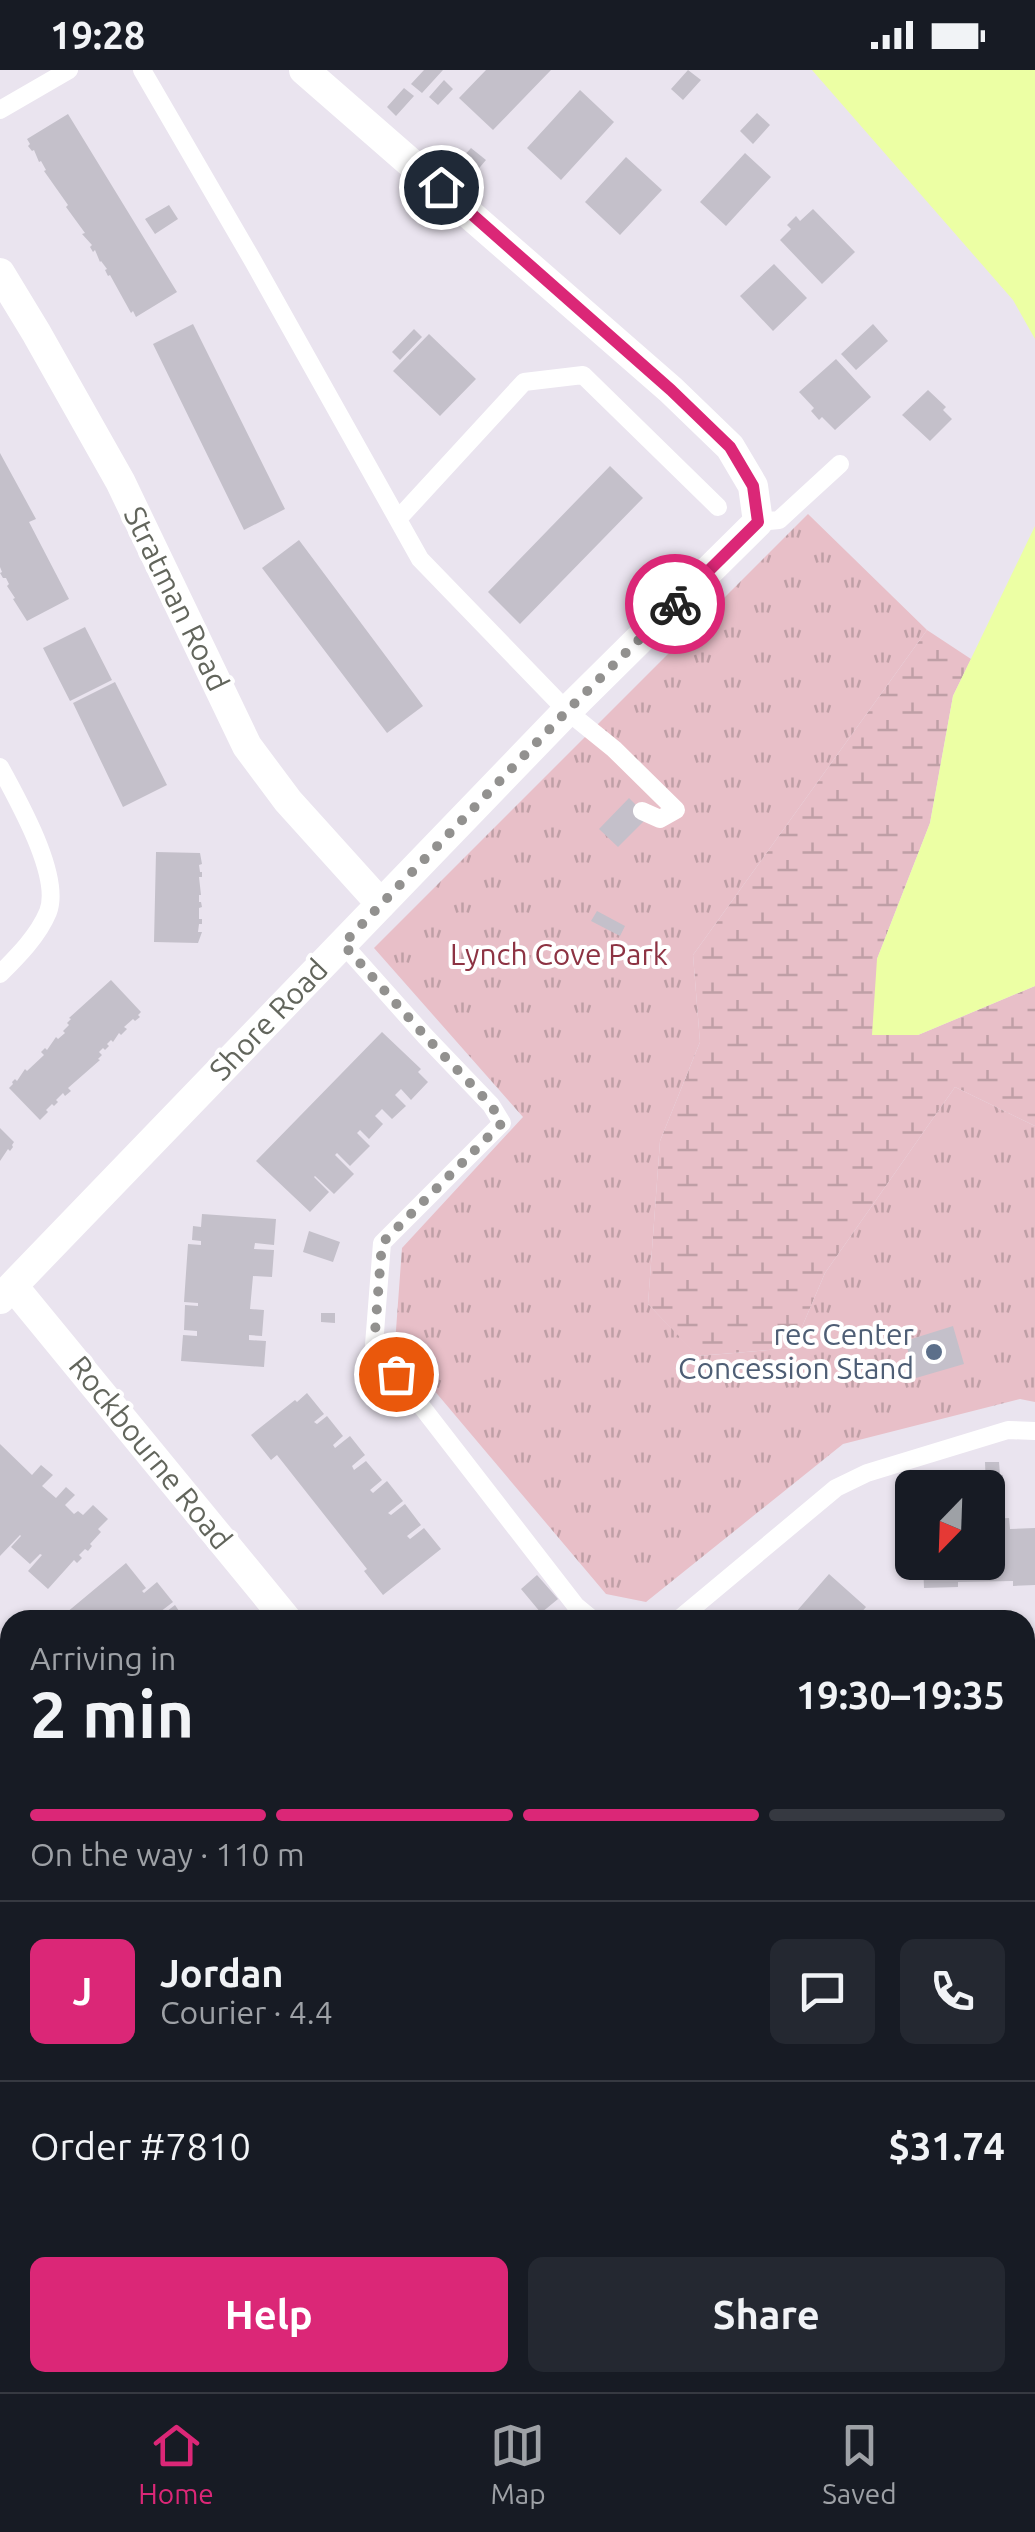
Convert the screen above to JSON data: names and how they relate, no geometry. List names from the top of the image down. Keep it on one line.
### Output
{"streets":{"street":["Stratman Road","Shore Road","Rockbourne Road"]},"crossings":[["Stratman Road","Shore Road"],["Shore Road","Rockbourne Road"]],"parks":["Lynch Cove Park"],"places":["rec Center Concession Stand"],"north":"bottom left","page":{"status":"19:28","heading":["2 min","Arriving in","19:30–19:35"],"panel":["Jordan","Courier · 4.4","Order #7810","$31.74"],"bar":"On the way · 110 m","round":"J","buttons":["Help","Share"],"tabs":["Home","Map","Saved"]}}
